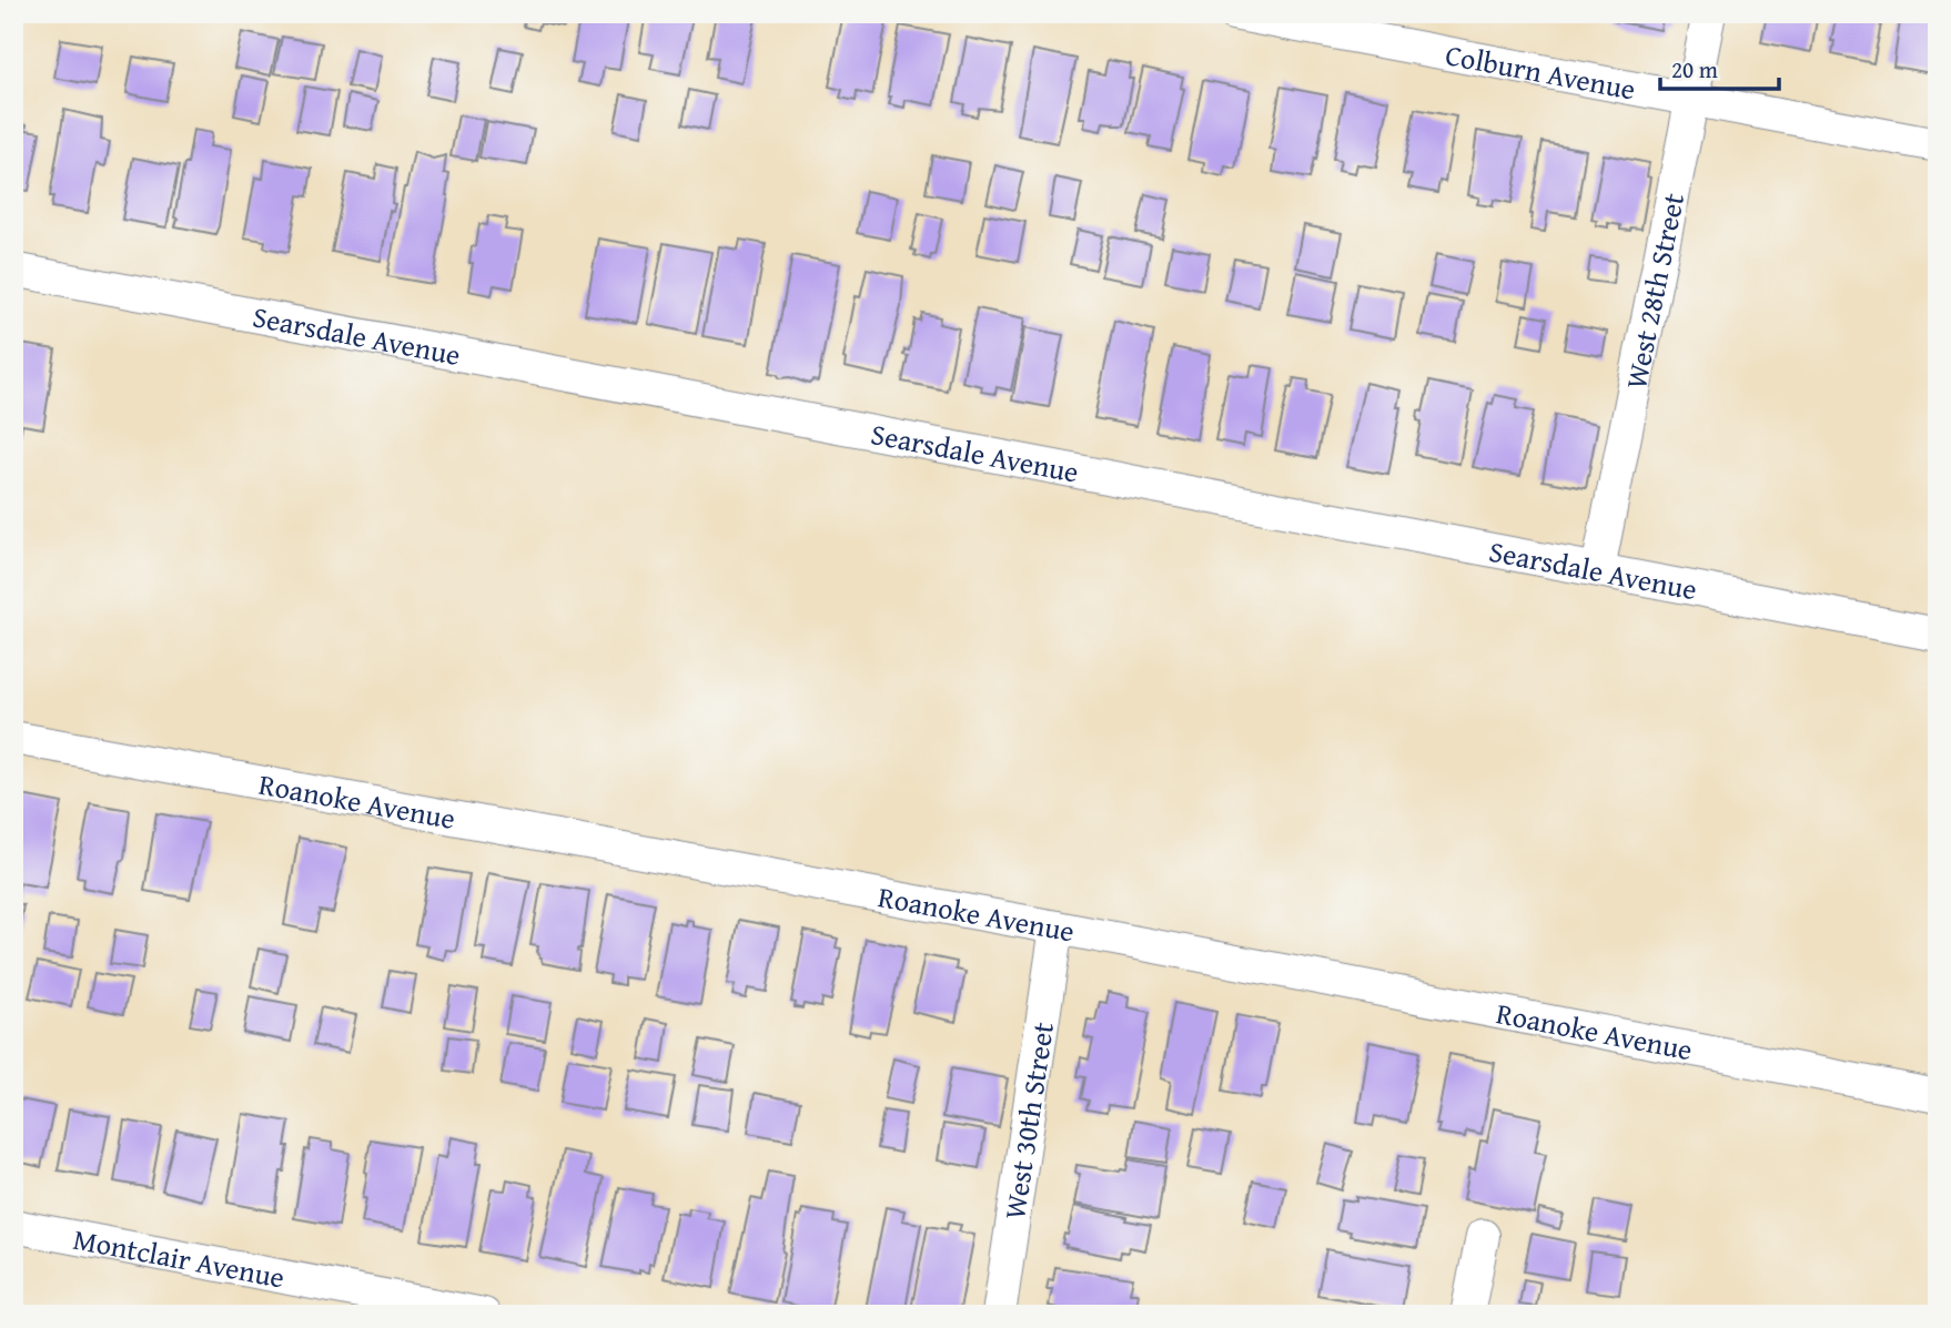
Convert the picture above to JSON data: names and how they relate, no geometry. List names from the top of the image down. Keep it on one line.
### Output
{"streets":{"street":["Colburn Avenue","West 28th Street","Searsdale Avenue","Roanoke Avenue","West 30th Street","Montclair Avenue"]},"crossings":[["Colburn Avenue","West 28th Street"],["West 28th Street","Searsdale Avenue"],["Roanoke Avenue","West 30th Street"]],"scale_bar":"20 m"}
